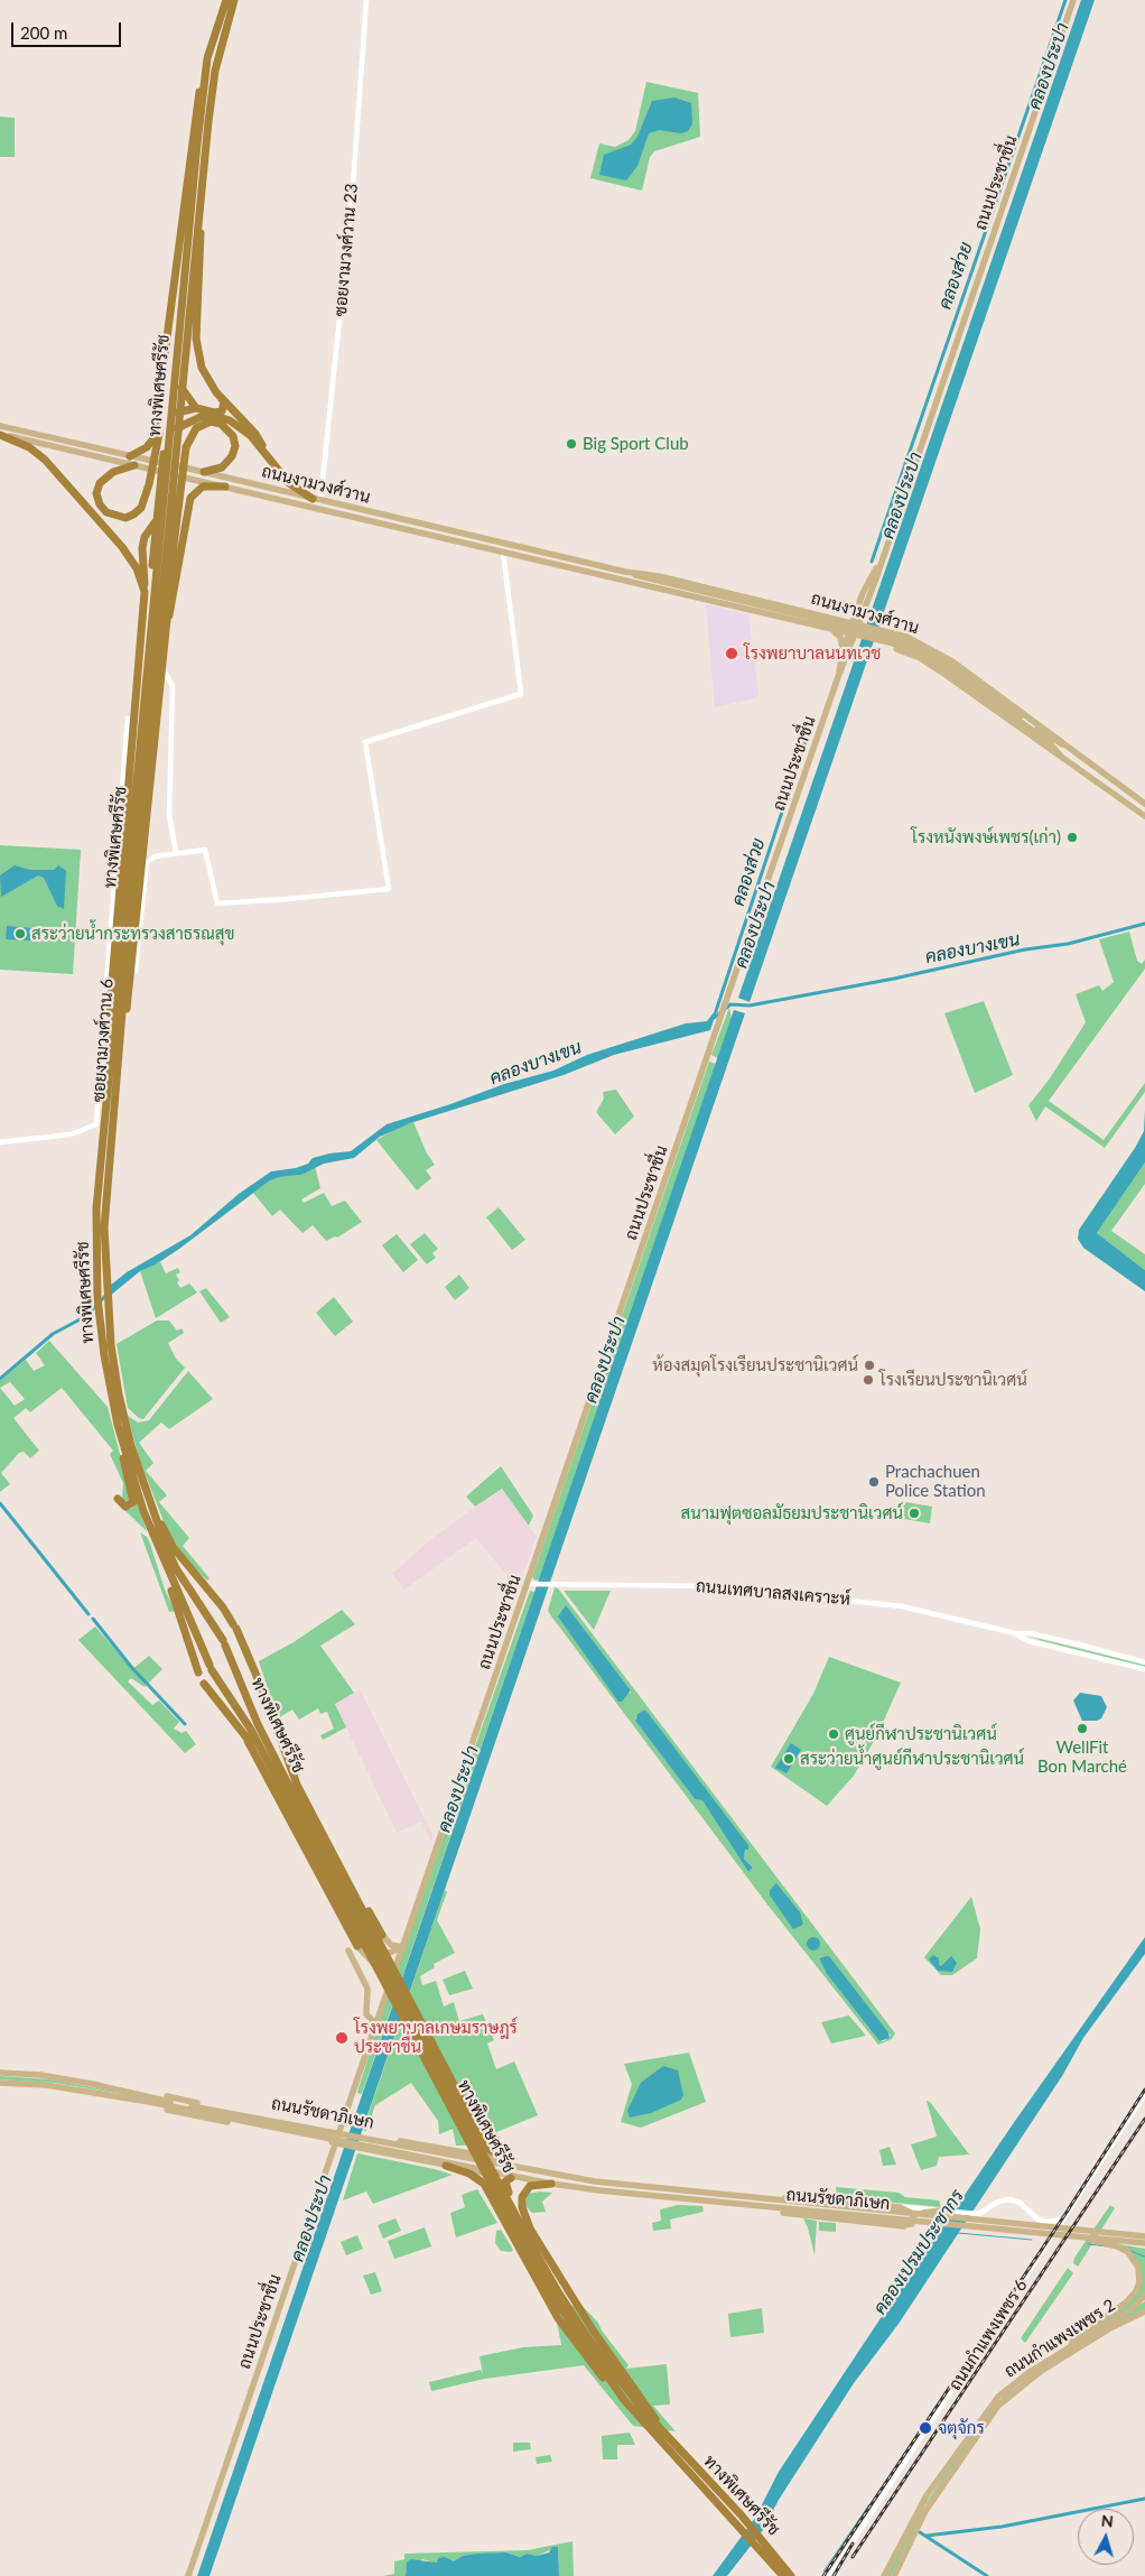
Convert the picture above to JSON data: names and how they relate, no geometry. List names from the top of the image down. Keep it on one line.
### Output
{"streets":{"highway":["ทางพิเศษศรีรัช"],"main road":["ถนนประชาชื่น","ถนนงามวงศ์วาน","ถนนรัชดาภิเษก","ถนนกำแพงเพชร 2"],"street":["ซอยงามวงศ์วาน 23","ซอยงามวงศ์วาน 6","ถนนเทศบาลสงเคราะห์","ถนนกำแพงเพชร 6"]},"crossings":[["ถนนประชาชื่น","ถนนงามวงศ์วาน"],["ถนนประชาชื่น","ถนนเทศบาลสงเคราะห์"],["ถนนประชาชื่น","ถนนรัชดาภิเษก"],["ซอยงามวงศ์วาน 23","ถนนงามวงศ์วาน"]],"water":["คลองประปา","คลองส่วย","คลองบางเขน","คลองเปรมประชากร"],"places":["Big Sport Club","โรงพยาบาลนนทเวช","โรงหนังพงษ์เพชร(เก่า)","สระว่ายน้ำกระทรวงสาธรณสุข","ห้องสมุดโรงเรียนประชานิเวศน์","โรงเรียนประชานิเวศน์","Prachachuen Police Station","สนามฟุตซอลมัธยมประชานิเวศน์","WellFit Bon Marché","ศูนย์กีฬาประชานิเวศน์","สระว่ายน้ำศูนย์กีฬาประชานิเวศน์","โรงพยาบาลเกษมราษฎร์ ประชาชื่น","จตุจักร"],"scale_bar":"200 m","north":"top"}
